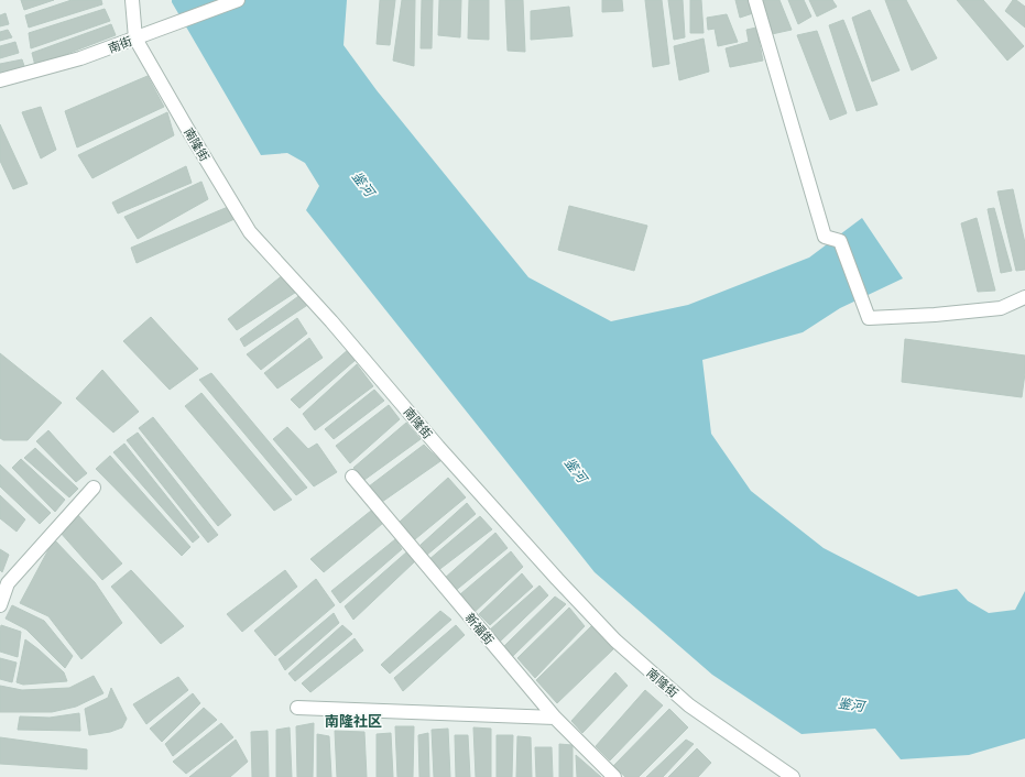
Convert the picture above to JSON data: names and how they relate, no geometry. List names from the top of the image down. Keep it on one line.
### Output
{"streets":{"street":["南街","南隆街","新福街"]},"crossings":[["南街","南隆街"]],"districts":["南隆社区"],"water":["鉴河"]}
